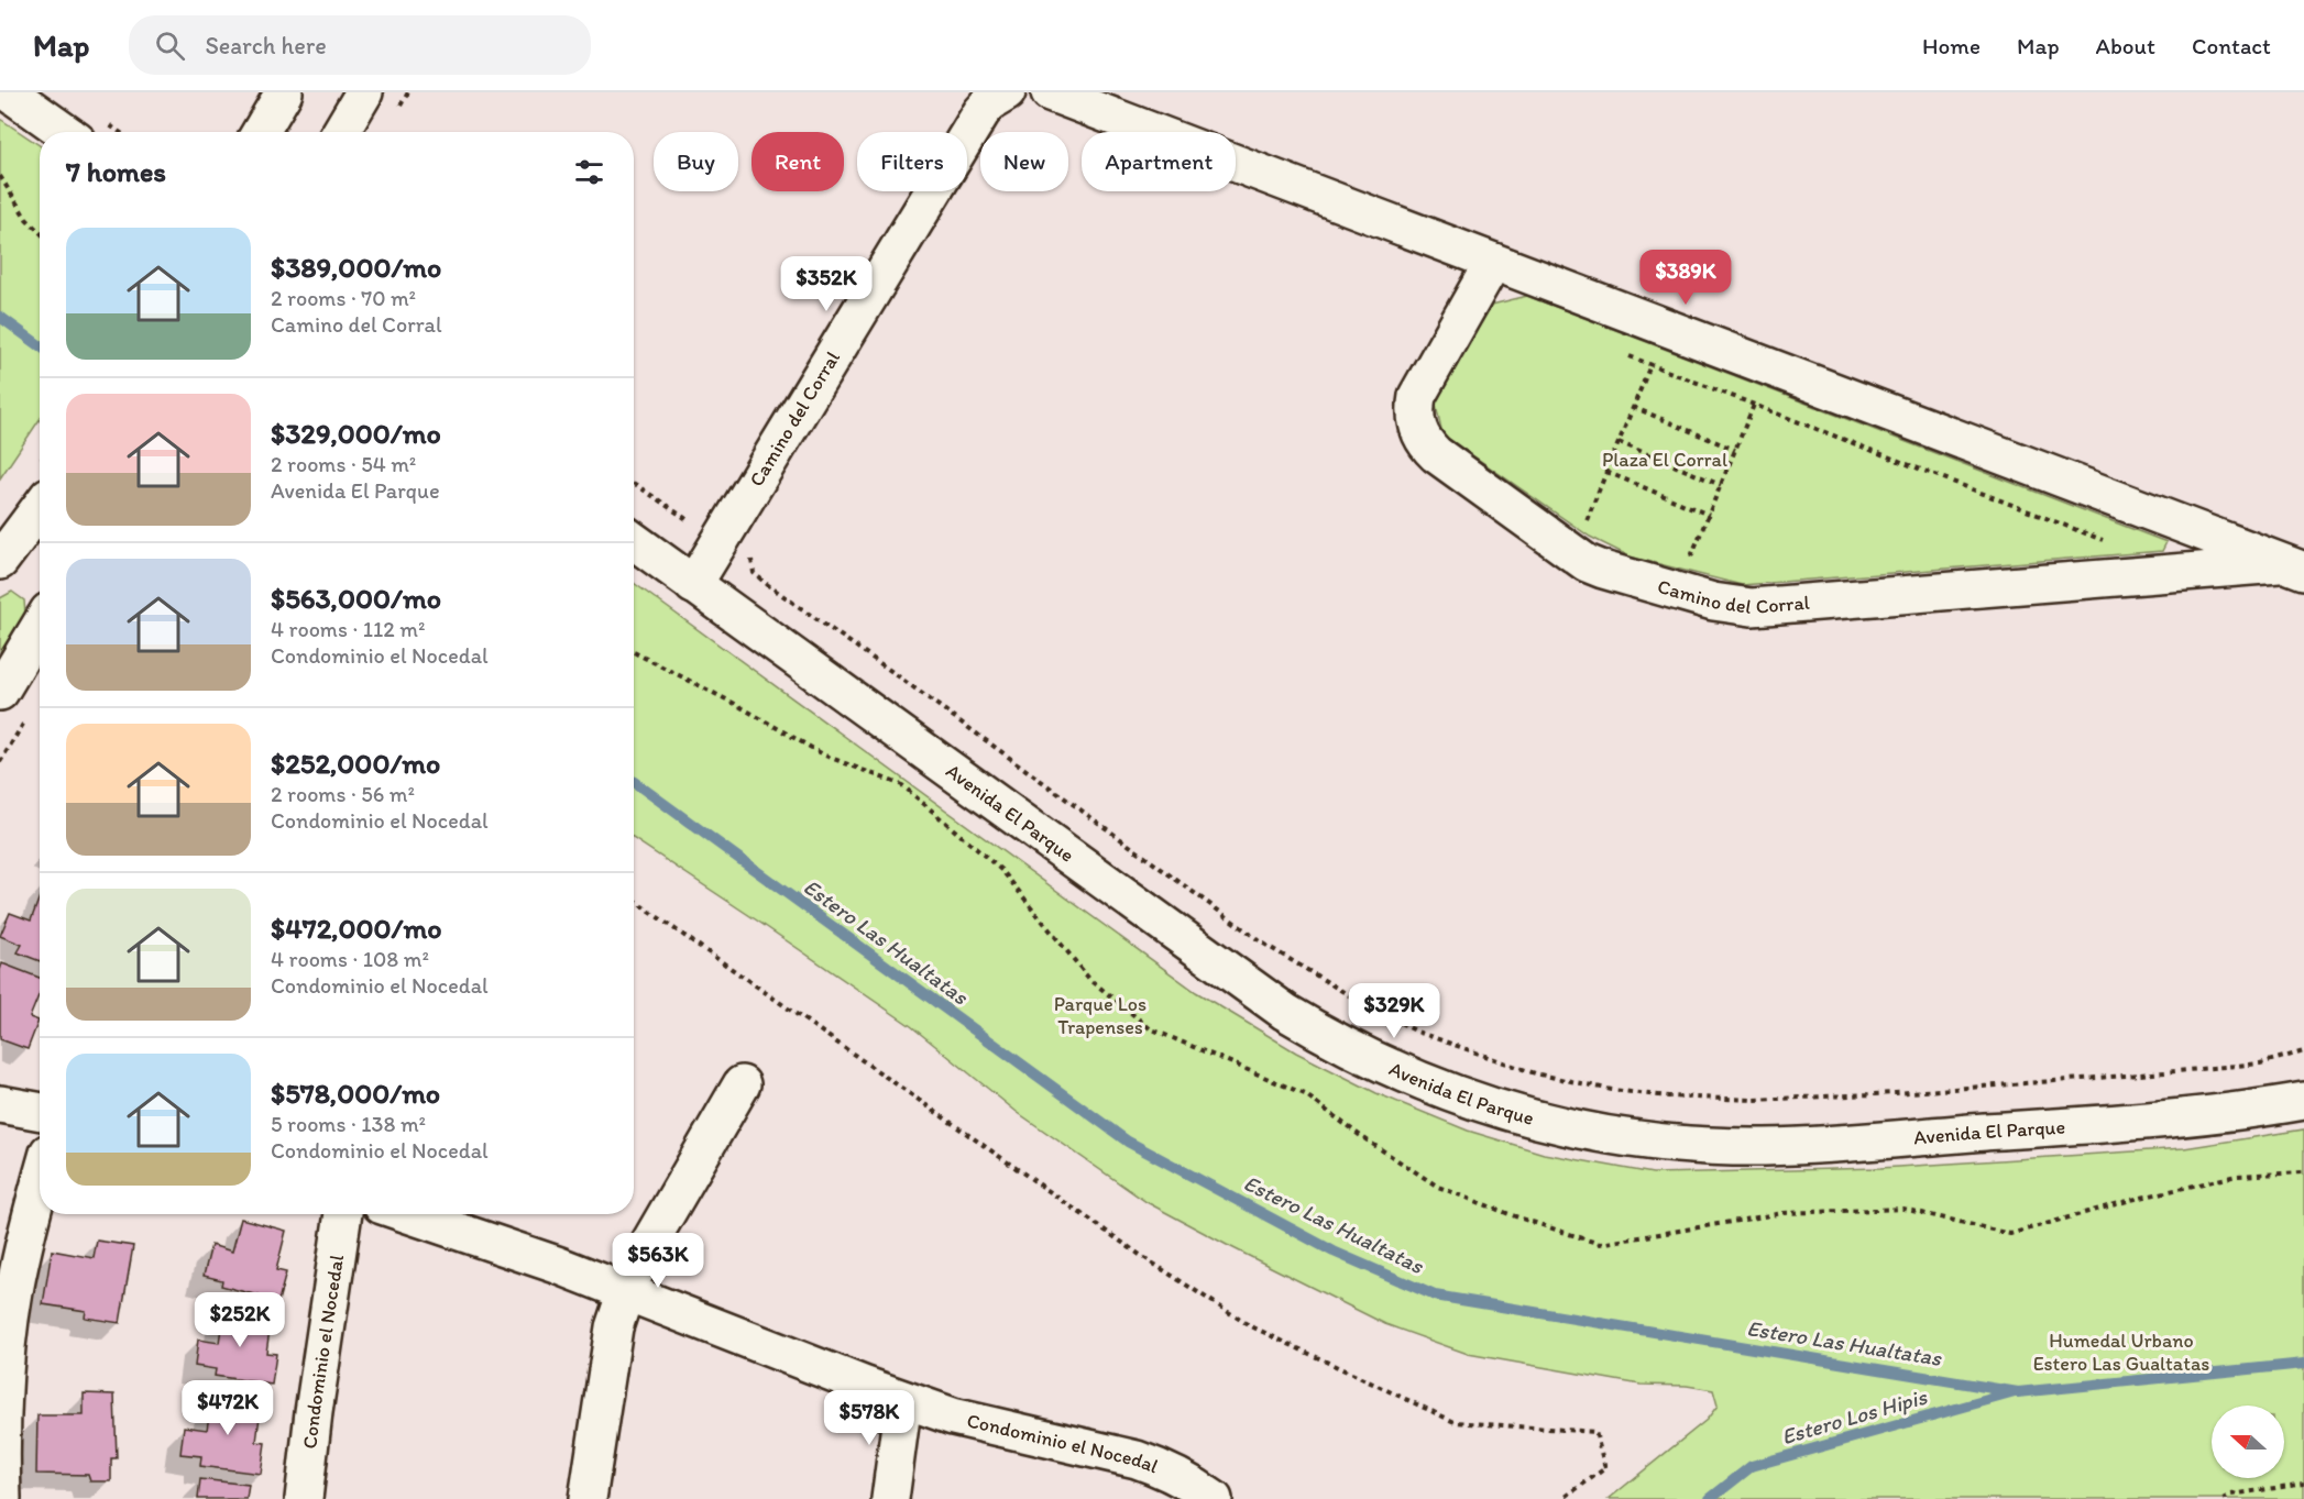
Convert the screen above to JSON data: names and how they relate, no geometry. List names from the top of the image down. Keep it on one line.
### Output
{"streets":{"street":["Camino del Corral","Avenida El Parque","Condominio el Nocedal"]},"crossings":[["Camino del Corral","Avenida El Parque"]],"water":["Estero Las Hualtatas","Estero Los Hipis"],"parks":["Plaza El Corral","Parque Los Trapenses","Humedal Urbano Estero Las Gualtatas"],"north":"left","page":{"header":"Map","search":"Search here","nav":["Home","Map","About","Contact"],"chip":["Buy","Rent","Filters","New","Apartment"],"heading":"7 homes","list":[{"name":"$389,000/mo","note":"2 rooms · 70 m² · Camino del Corral"},{"name":"$329,000/mo","note":"2 rooms · 54 m² · Avenida El Parque"},{"name":"$563,000/mo","note":"4 rooms · 112 m² · Condominio el Nocedal"},{"name":"$252,000/mo","note":"2 rooms · 56 m² · Condominio el Nocedal"},{"name":"$472,000/mo","note":"4 rooms · 108 m² · Condominio el Nocedal"},{"name":"$578,000/mo","note":"5 rooms · 138 m² · Condominio el Nocedal"}],"price":["$389K","$352K","$329K","$563K","$252K","$472K","$578K"]}}
